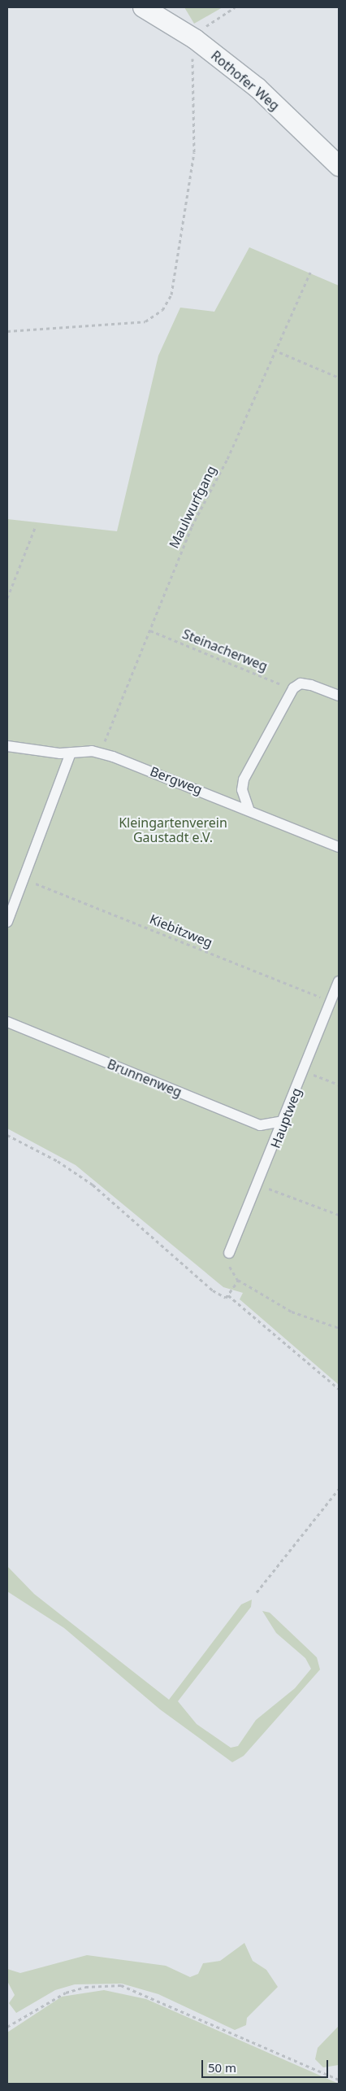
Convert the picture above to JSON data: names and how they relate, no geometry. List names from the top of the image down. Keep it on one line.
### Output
{"streets":{"street":["Rothofer Weg"],"lane":["Bergweg","Brunnenweg","Hauptweg"],"path":["Maulwurfgang","Steinacherweg","Kiebitzweg"]},"crossings":[["Maulwurfgang","Steinacherweg"],["Maulwurfgang","Bergweg"],["Kiebitzweg","Hauptweg"],["Brunnenweg","Hauptweg"]],"parks":["Kleingartenverein Gaustadt e.V."],"scale_bar":"50 m"}
